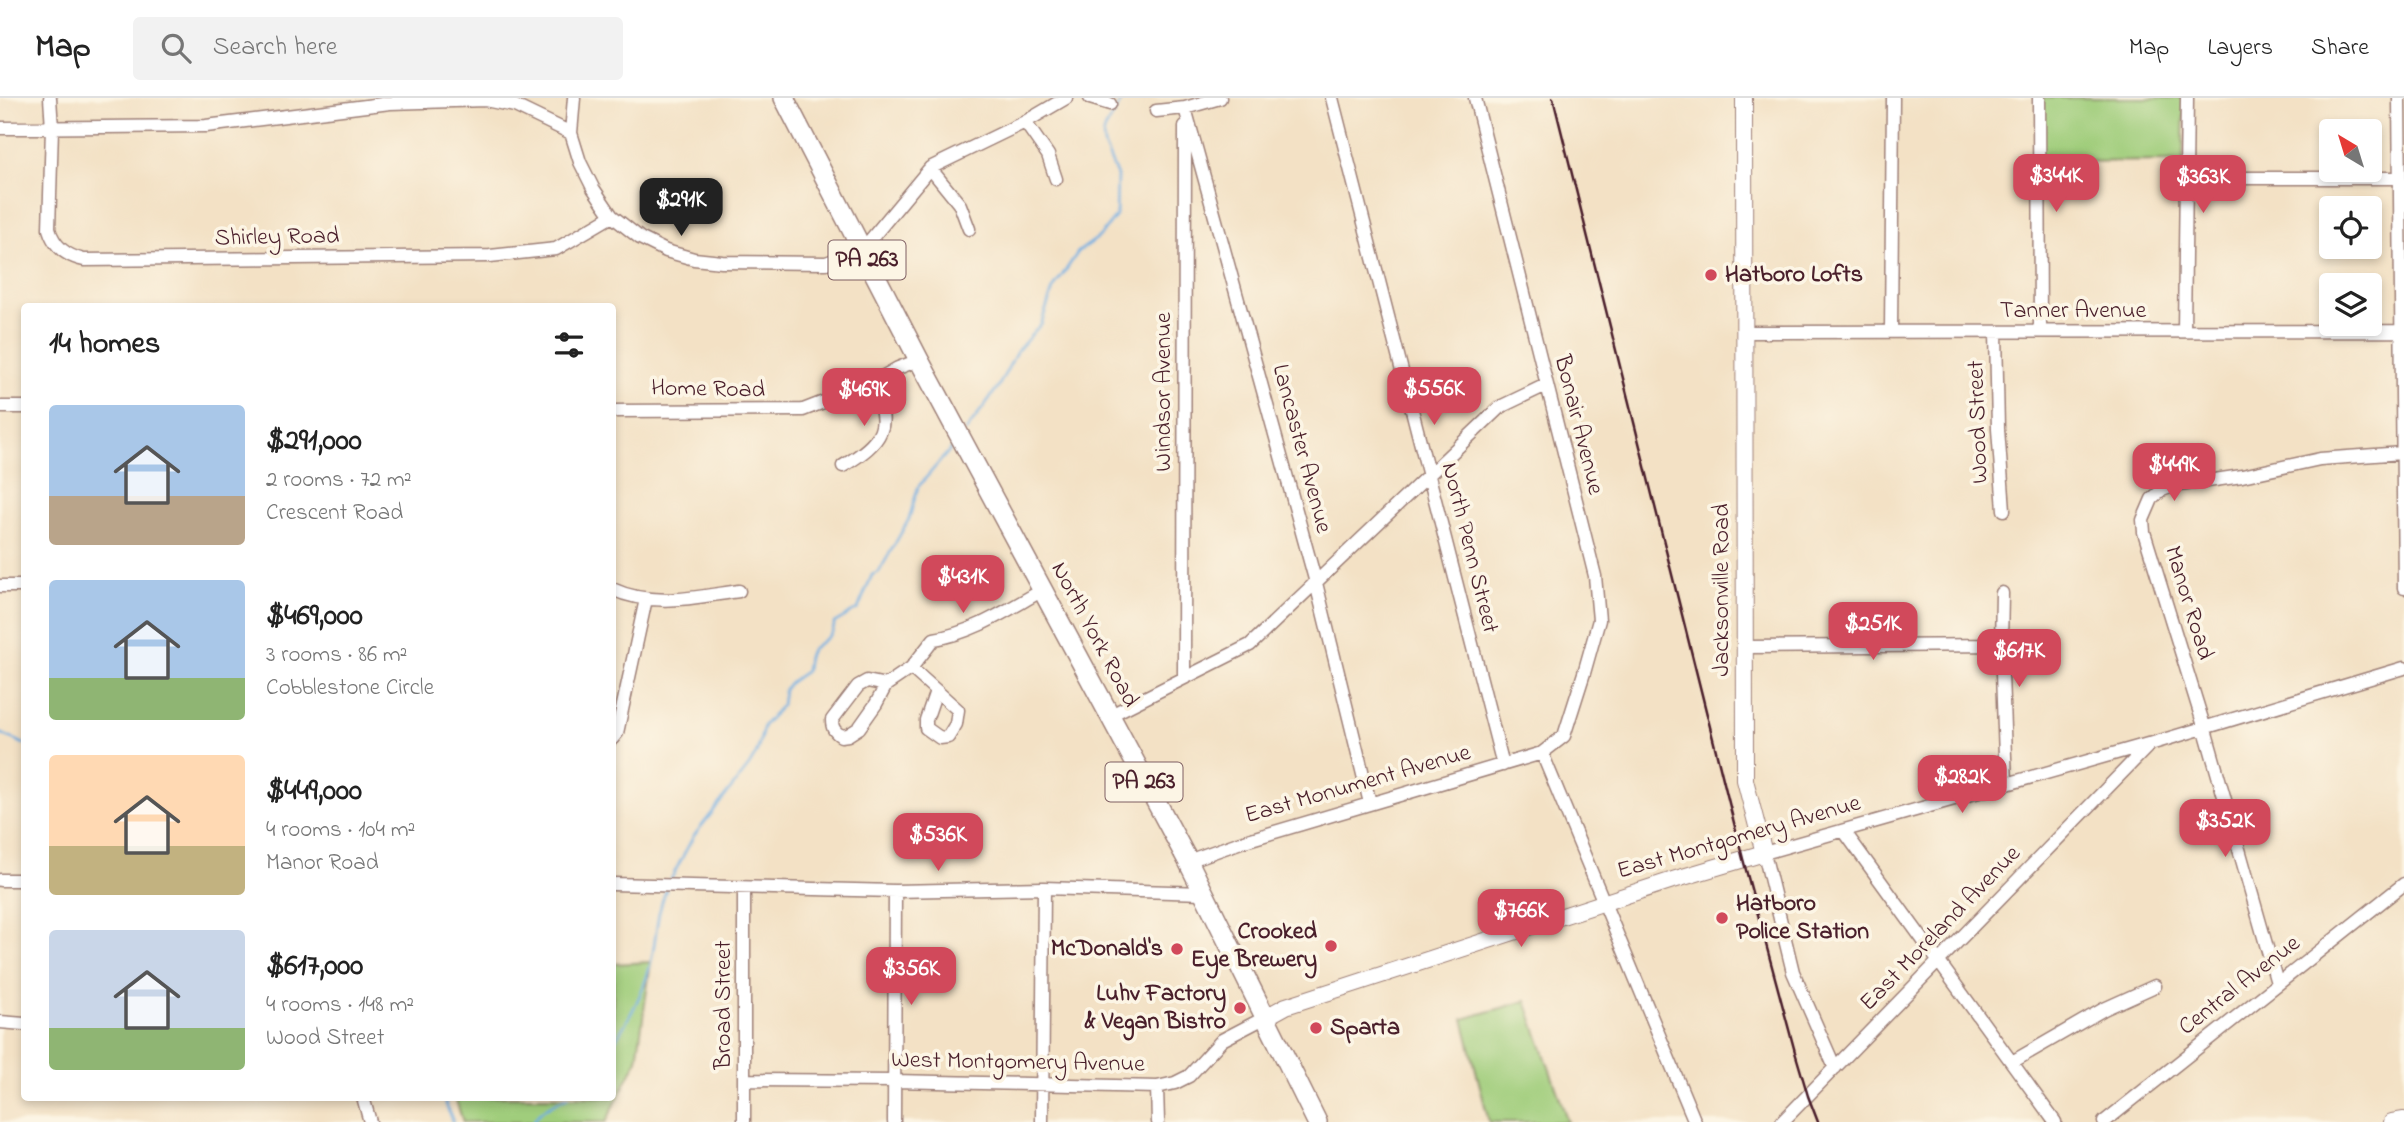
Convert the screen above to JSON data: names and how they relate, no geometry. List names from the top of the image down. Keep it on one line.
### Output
{"streets":{"highway":["PA 263","North York Road"],"main road":["Jacksonville Road","East Montgomery Avenue"],"street":["Shirley Road","Tanner Avenue","Home Road","Windsor Avenue","Wood Street","Bonair Avenue","Lancaster Avenue","North Penn Street","Manor Road","East Monument Avenue","East Moreland Avenue","Central Avenue","Broad Street","West Montgomery Avenue"]},"crossings":[["Tanner Avenue","Wood Street"],["Tanner Avenue","Jacksonville Road"],["Home Road","North York Road"],["Windsor Avenue","Lancaster Avenue"],["Bonair Avenue","East Monument Avenue"],["Lancaster Avenue","East Monument Avenue"],["North Penn Street","East Monument Avenue"],["Jacksonville Road","East Montgomery Avenue"],["Jacksonville Road","East Moreland Avenue"],["Manor Road","East Moreland Avenue"],["Manor Road","Central Avenue"],["North York Road","East Monument Avenue"],["North York Road","East Montgomery Avenue"],["North York Road","West Montgomery Avenue"],["East Montgomery Avenue","East Moreland Avenue"],["East Montgomery Avenue","West Montgomery Avenue"],["Broad Street","West Montgomery Avenue"]],"places":["Hatboro Lofts","Hatboro Police Station","Crooked Eye Brewery","McDonald's","Luhv Factory & Vegan Bistro","Sparta"],"north":"top left","page":{"header":"Map","search":"Search here","nav":["Map","Layers","Share"],"price":["$344K","$363K","$291K","$556K","$469K","$449K","$431K","$251K","$617K","$282K","$352K","$536K","$766K","$356K"],"heading":"14 homes","list":[{"name":"$291,000","note":"2 rooms · 72 m² · Crescent Road"},{"name":"$469,000","note":"3 rooms · 86 m² · Cobblestone Circle"},{"name":"$449,000","note":"4 rooms · 104 m² · Manor Road"},{"name":"$617,000","note":"4 rooms · 148 m² · Wood Street"}]}}
